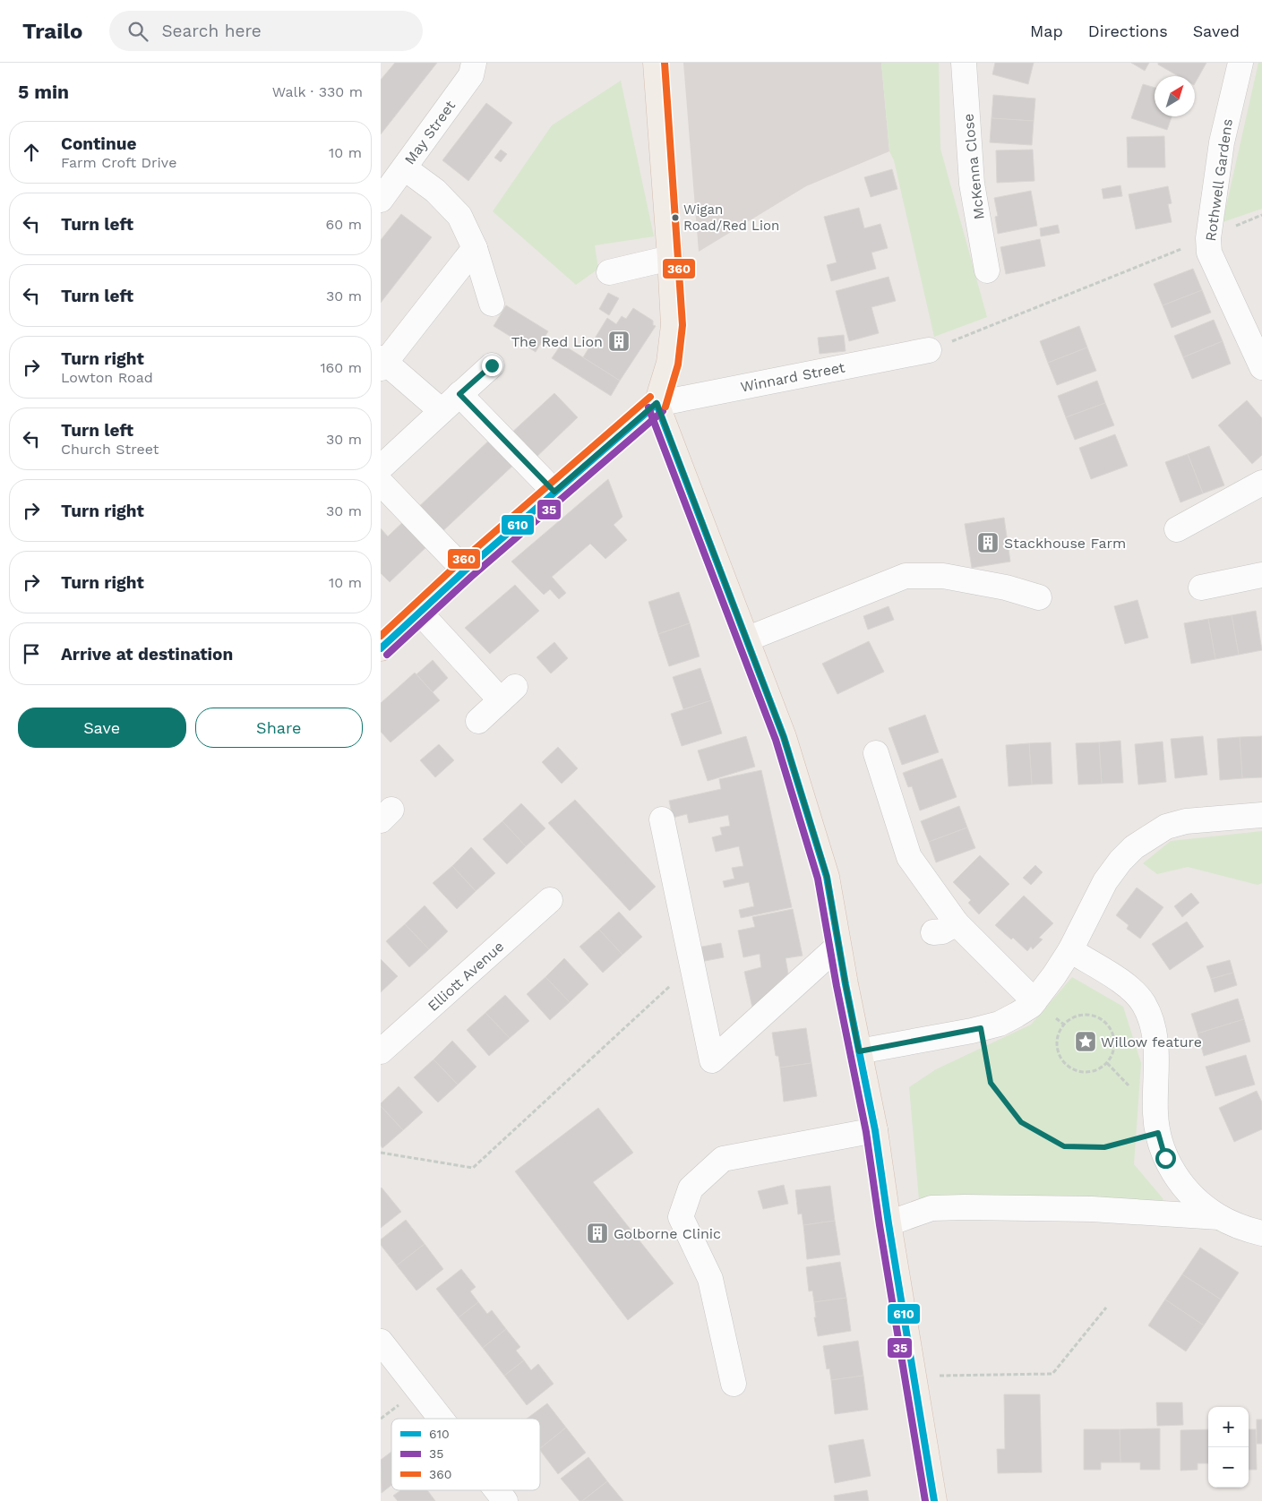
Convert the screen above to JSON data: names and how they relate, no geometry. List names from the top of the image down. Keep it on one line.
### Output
{"streets":{"street":["May Street","McKenna Close","Rothwell Gardens","Winnard Street","Elliott Avenue"]},"places":{"other":["Wigan Road/Red Lion"],"building":["The Red Lion","Stackhouse Farm","Golborne Clinic"],"place":["Willow feature"]},"lines":["transit line 360","transit line 610","transit line 35"],"legend":["610","35","360"],"north":"top right","page":{"header":"Trailo","search":"Search here","nav":["Map","Directions","Saved"],"heading":["5 min","Walk · 330 m"],"list":[["Continue","Farm Croft Drive","10 m"],["Turn left","60 m"],["Turn left","30 m"],["Turn right","Lowton Road","160 m"],["Turn left","Church Street","30 m"],["Turn right","30 m"],["Turn right","10 m"],"Arrive at destination"],"buttons":["Save","Share"],"map_buttons":["+","−"]}}
